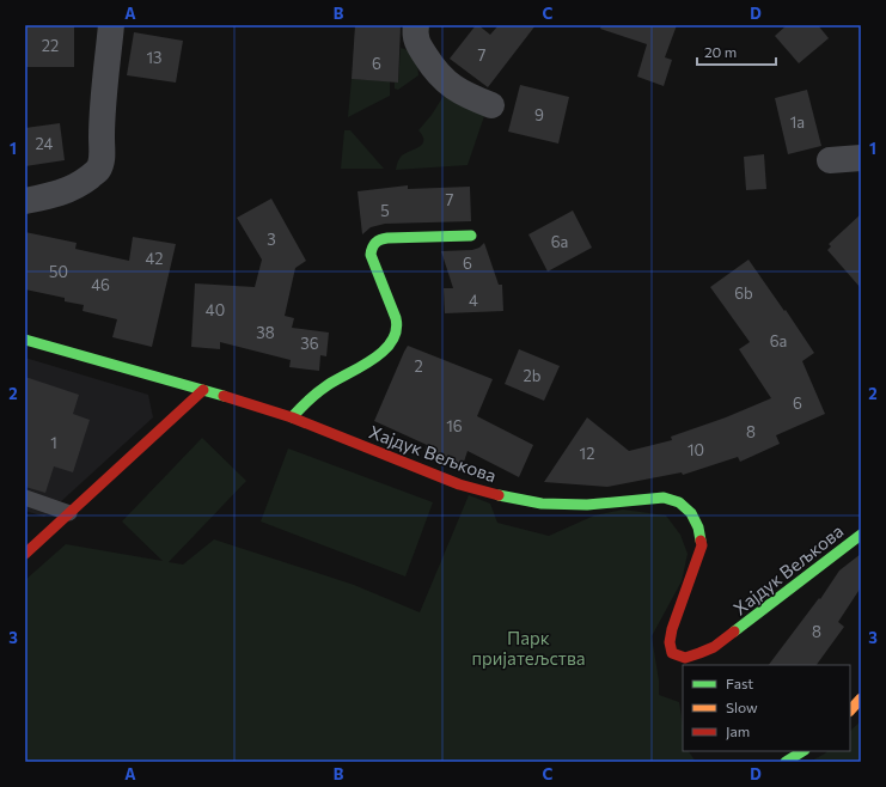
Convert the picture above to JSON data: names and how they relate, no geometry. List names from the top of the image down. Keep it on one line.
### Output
{"streets":{"street":["Хајдук Вељкова"]},"parks":["Парк пријатељства"],"house_numbers":["22","7","13","6","9","1a","24","7","5","3","6a","42","6","50","46","6b","4","40","38","6a","36","2","2b","6","16","8","1","10","12","8"],"legend":["Fast","Slow","Jam"],"scale_bar":"20 m","grid":{"columns":["A","B","C","D"],"rows":["1","2","3"]}}
